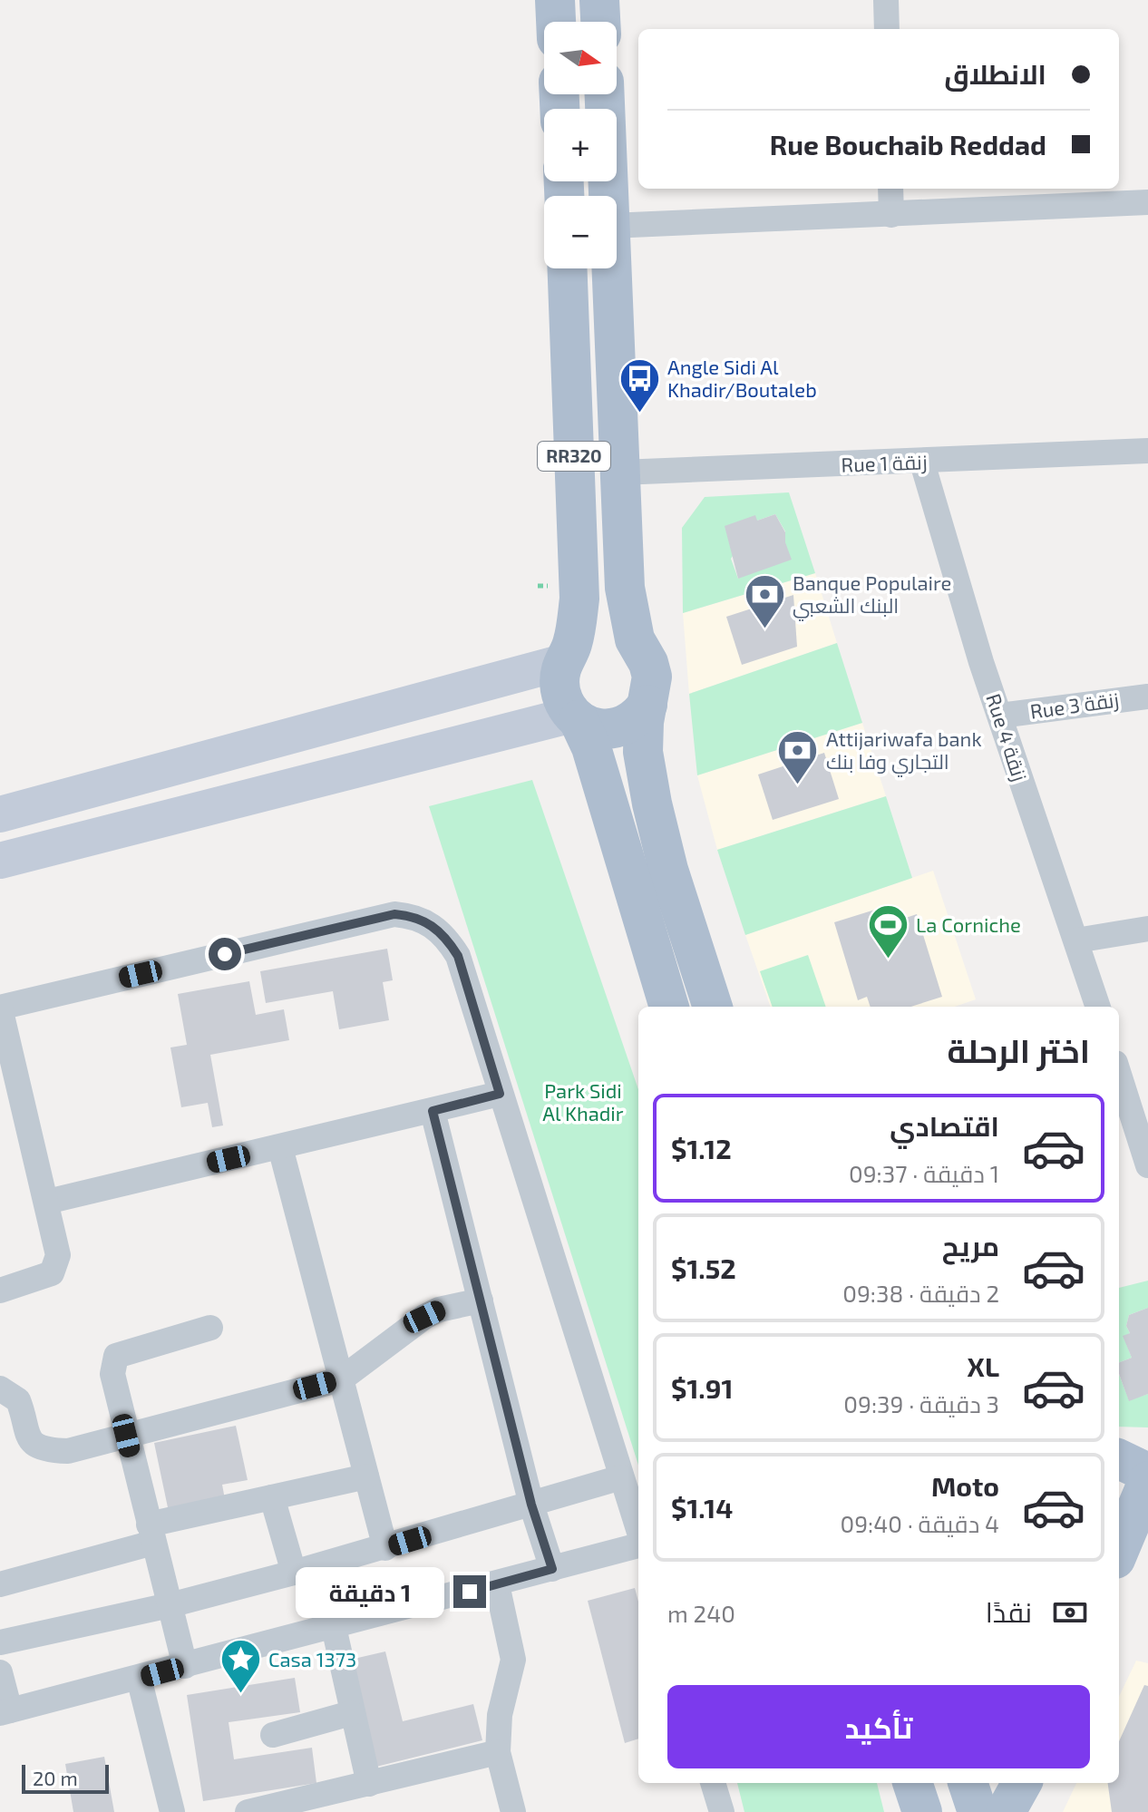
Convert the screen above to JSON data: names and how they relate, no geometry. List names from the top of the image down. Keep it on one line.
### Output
{"streets":{"main road":["RR320"],"street":["Rue 1 زنقة","Rue 3 زنقة","Rue 4 زنقة"]},"crossings":[["RR320","Rue 1 زنقة"],["Rue 1 زنقة","Rue 4 زنقة"],["Rue 3 زنقة","Rue 4 زنقة"]],"parks":["Park Sidi Al Khadir"],"places":{"bus stop":["Angle Sidi Al Khadir/Boutaleb"],"bank":["Banque Populaire البنك الشعبي","Attijariwafa bank التجاري وفا بنك"],"sports":["La Corniche"],"place":["Casa 1373"]},"scale_bar":"20 m","north":"right","page":{"map_buttons":["+","−"],"banner":["الانطلاق","Rue Bouchaib Reddad"],"heading":"اختر الرحلة","list":[{"name":"اقتصادي","note":"1 دقيقة · 09:37","value":"$1.12"},{"name":"مريح","note":"2 دقيقة · 09:38","value":"$1.52"},{"name":"XL","note":"3 دقيقة · 09:39","value":"$1.91"},{"name":"Moto","note":"4 دقيقة · 09:40","value":"$1.14"}],"bubble":"1 دقيقة","pay":["نقدًا","240 m"],"buttons":"تأكيد","scale":"20 m"}}
